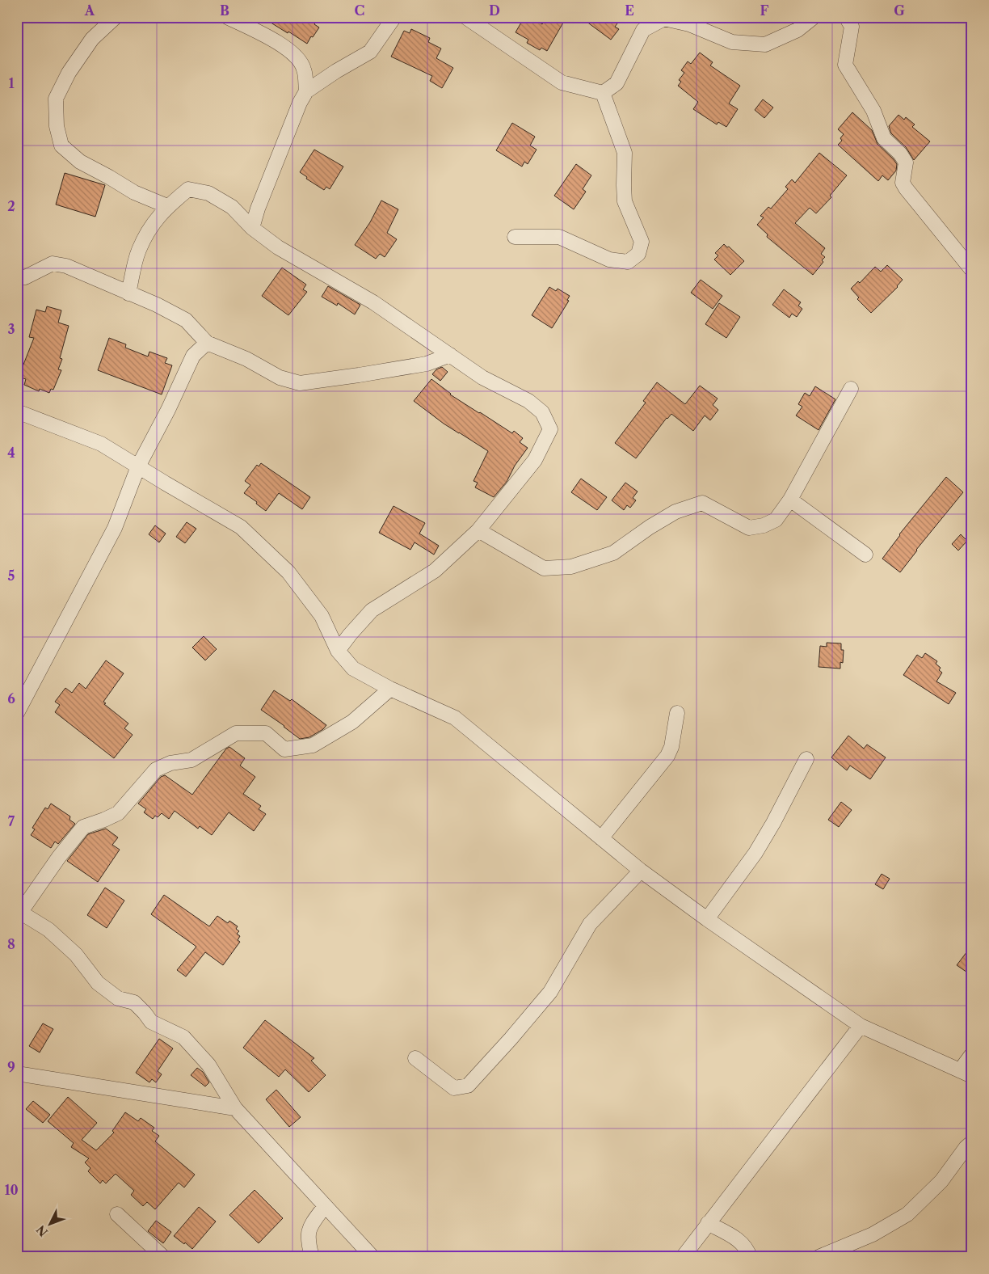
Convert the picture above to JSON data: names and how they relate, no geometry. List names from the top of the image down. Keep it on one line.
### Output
{"north":"bottom left","grid":{"columns":["A","B","C","D","E","F","G"],"rows":["1","2","3","4","5","6","7","8","9","10"]}}
